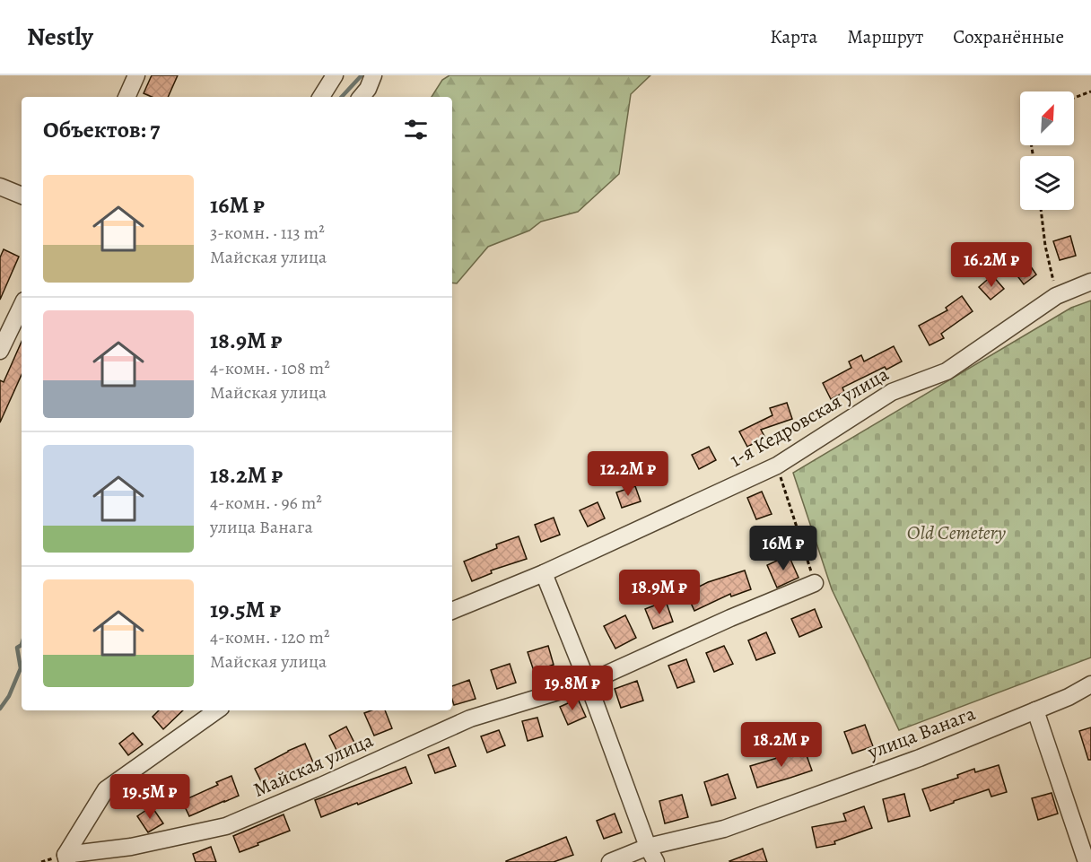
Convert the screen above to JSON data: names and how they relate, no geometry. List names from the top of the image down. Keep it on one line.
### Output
{"streets":{"street":["1-я Кедровская улица","улица Ванага","Майская улица"]},"parks":["Old Cemetery"],"north":"top right","page":{"header":"Nestly","nav":["Карта","Маршрут","Сохранённые"],"heading":"Объектов: 7","list":[{"name":"16M ₽","note":"3-комн. · 113 m² · Майская улица"},{"name":"18.9M ₽","note":"4-комн. · 108 m² · Майская улица"},{"name":"18.2M ₽","note":"4-комн. · 96 m² · улица Ванага"},{"name":"19.5M ₽","note":"4-комн. · 120 m² · Майская улица"}],"price":["16.2M ₽","12.2M ₽","16M ₽","18.9M ₽","19.8M ₽","18.2M ₽","19.5M ₽"]}}
